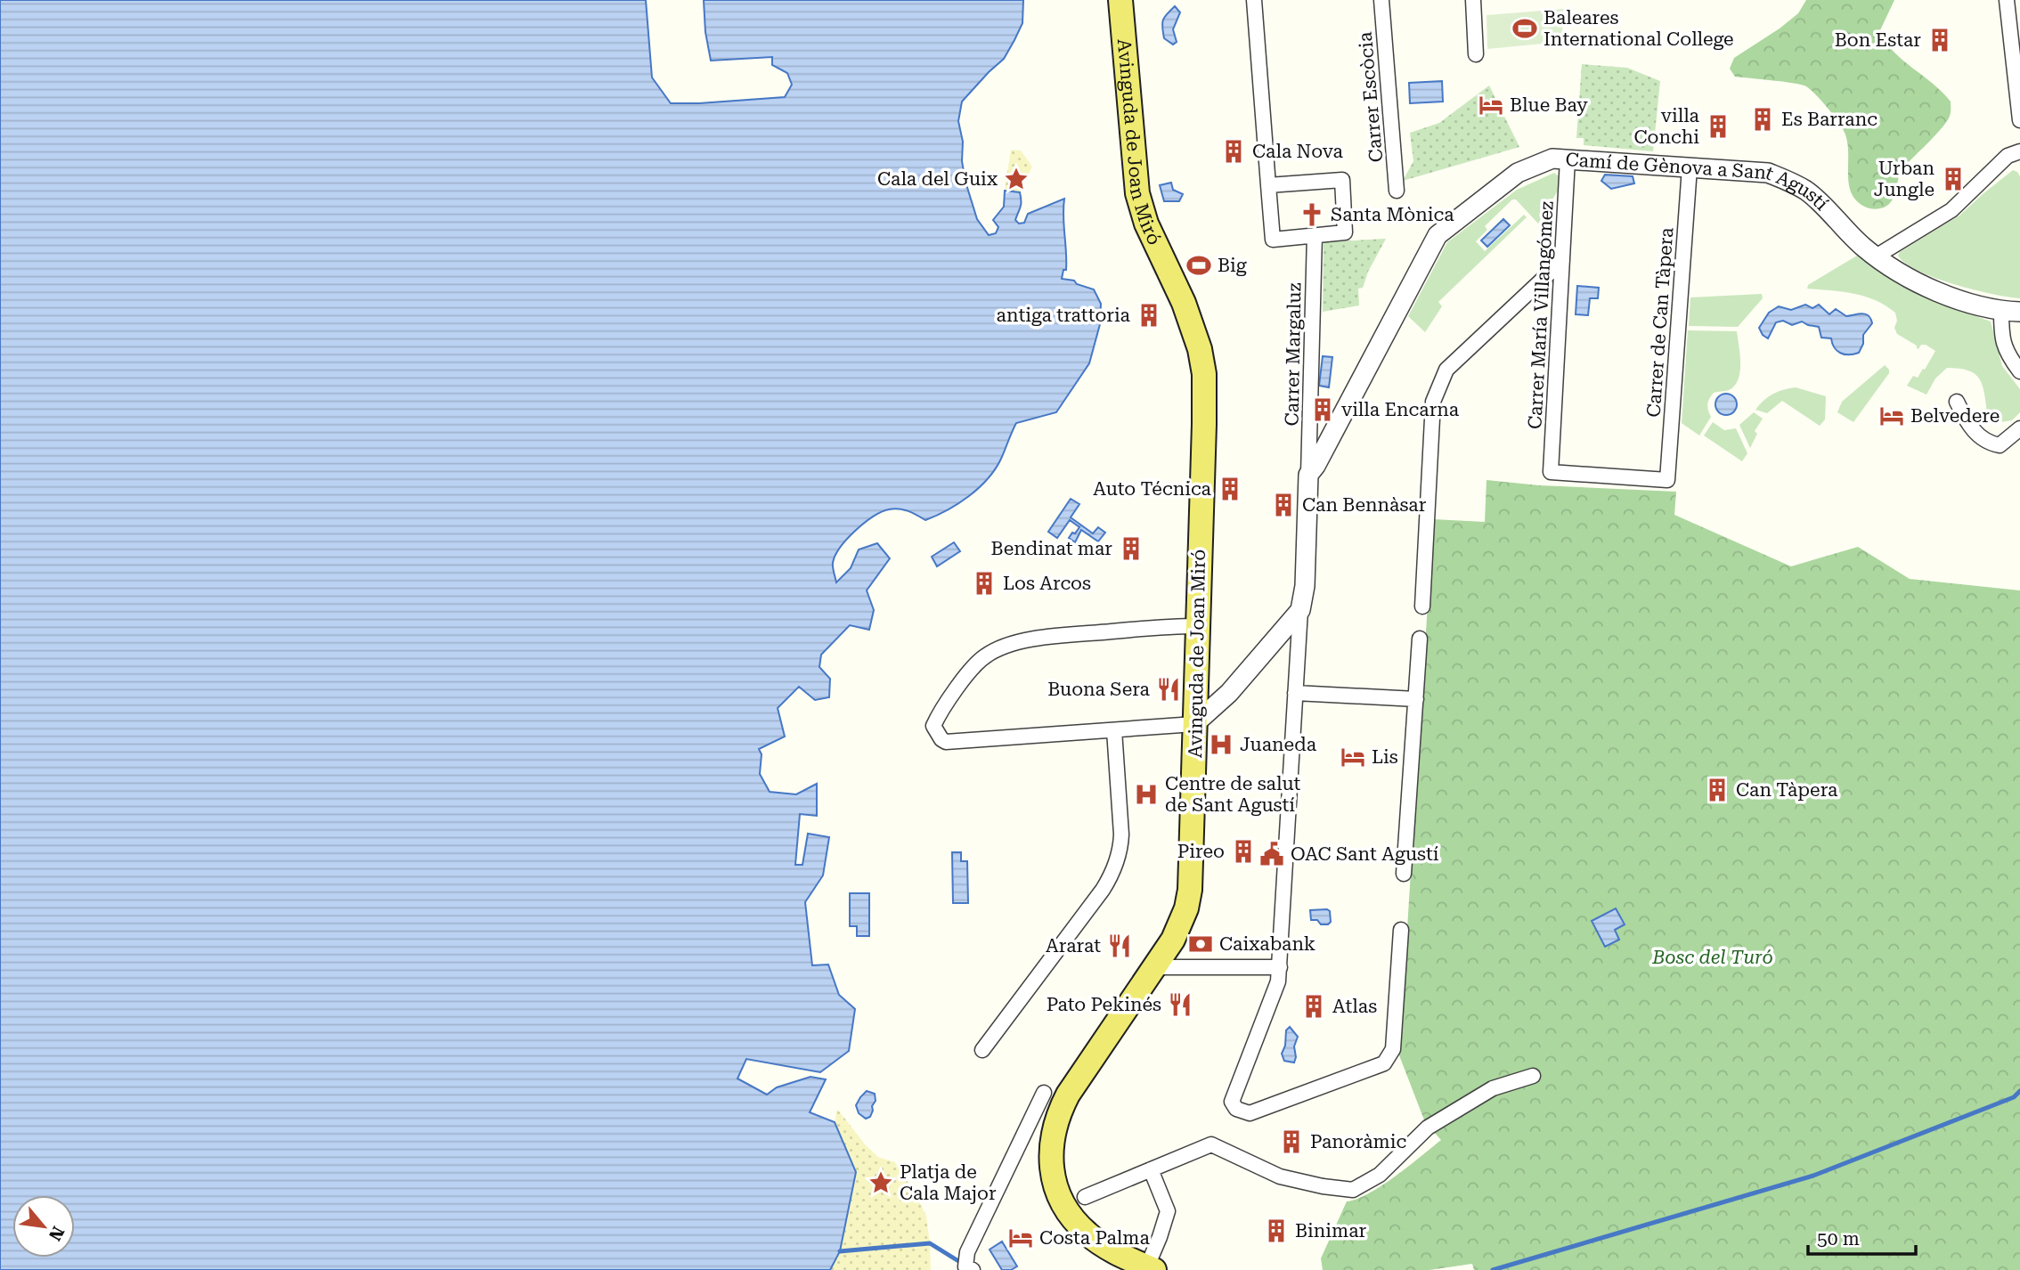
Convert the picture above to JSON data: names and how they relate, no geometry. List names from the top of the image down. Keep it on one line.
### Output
{"streets":{"main road":["Avinguda de Joan Miró"],"street":["Carrer Escòcia","Camí de Gènova a Sant Agustí","Carrer María Villangómez","Carrer de Can Tàpera","Carrer Margaluz"]},"crossings":[["Camí de Gènova a Sant Agustí","Carrer María Villangómez"],["Camí de Gènova a Sant Agustí","Carrer de Can Tàpera"],["Camí de Gènova a Sant Agustí","Carrer Margaluz"],["Carrer María Villangómez","Carrer de Can Tàpera"]],"parks":["Bosc del Turó"],"places":{"sports":["Baleares International College","Big"],"building":["Bon Estar","Es Barranc","villa Conchi","Cala Nova","Urban Jungle","antiga trattoria","villa Encarna","Auto Técnica","Can Bennàsar","Bendinat mar","Los Arcos","Can Tàpera","Pireo","Atlas","Panoràmic","Binimar"],"hotel":["Blue Bay","Belvedere","Lis","Costa Palma"],"place":["Cala del Guix","Platja de Cala Major"],"church":["Santa Mònica"],"restaurant":["Buona Sera","Ararat","Pato Pekinés"],"hospital":["Juaneda","Centre de salut de Sant Agustí"],"public building":["OAC Sant Agustí"],"bank":["Caixabank"]},"scale_bar":"50 m","north":"bottom right"}
